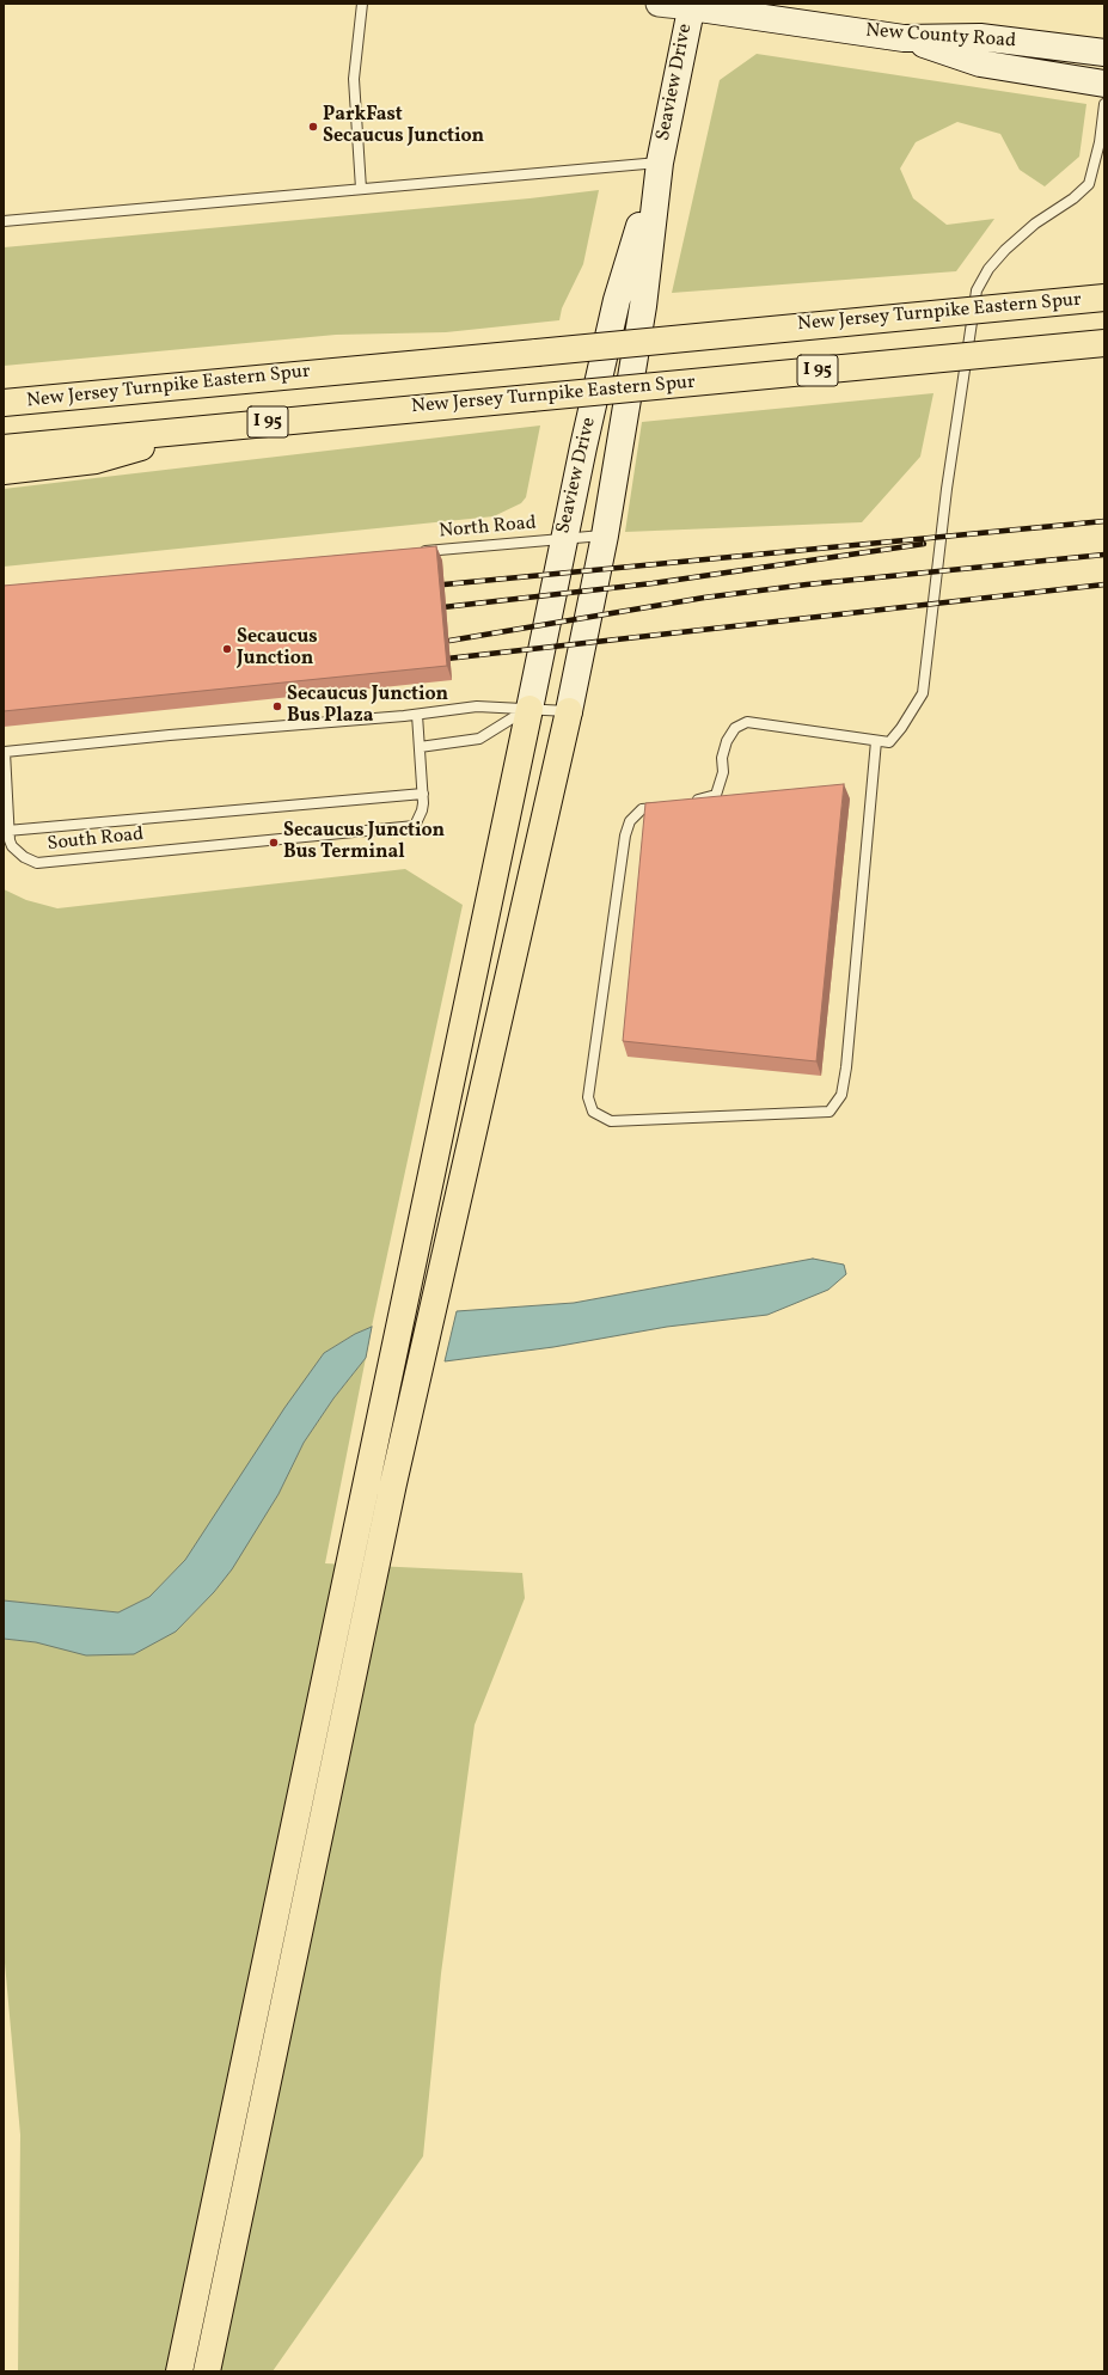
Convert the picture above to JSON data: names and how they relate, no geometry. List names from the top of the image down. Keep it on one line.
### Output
{"streets":{"highway":["New Jersey Turnpike Eastern Spur","I 95"],"main road":["New County Road","Seaview Drive"],"lane":["North Road","South Road"]},"crossings":[["New County Road","Seaview Drive"],["Seaview Drive","North Road"],["Seaview Drive","South Road"]],"places":["ParkFast Secaucus Junction","Secaucus Junction","Secaucus Junction Bus Plaza","Secaucus Junction Bus Terminal"]}
